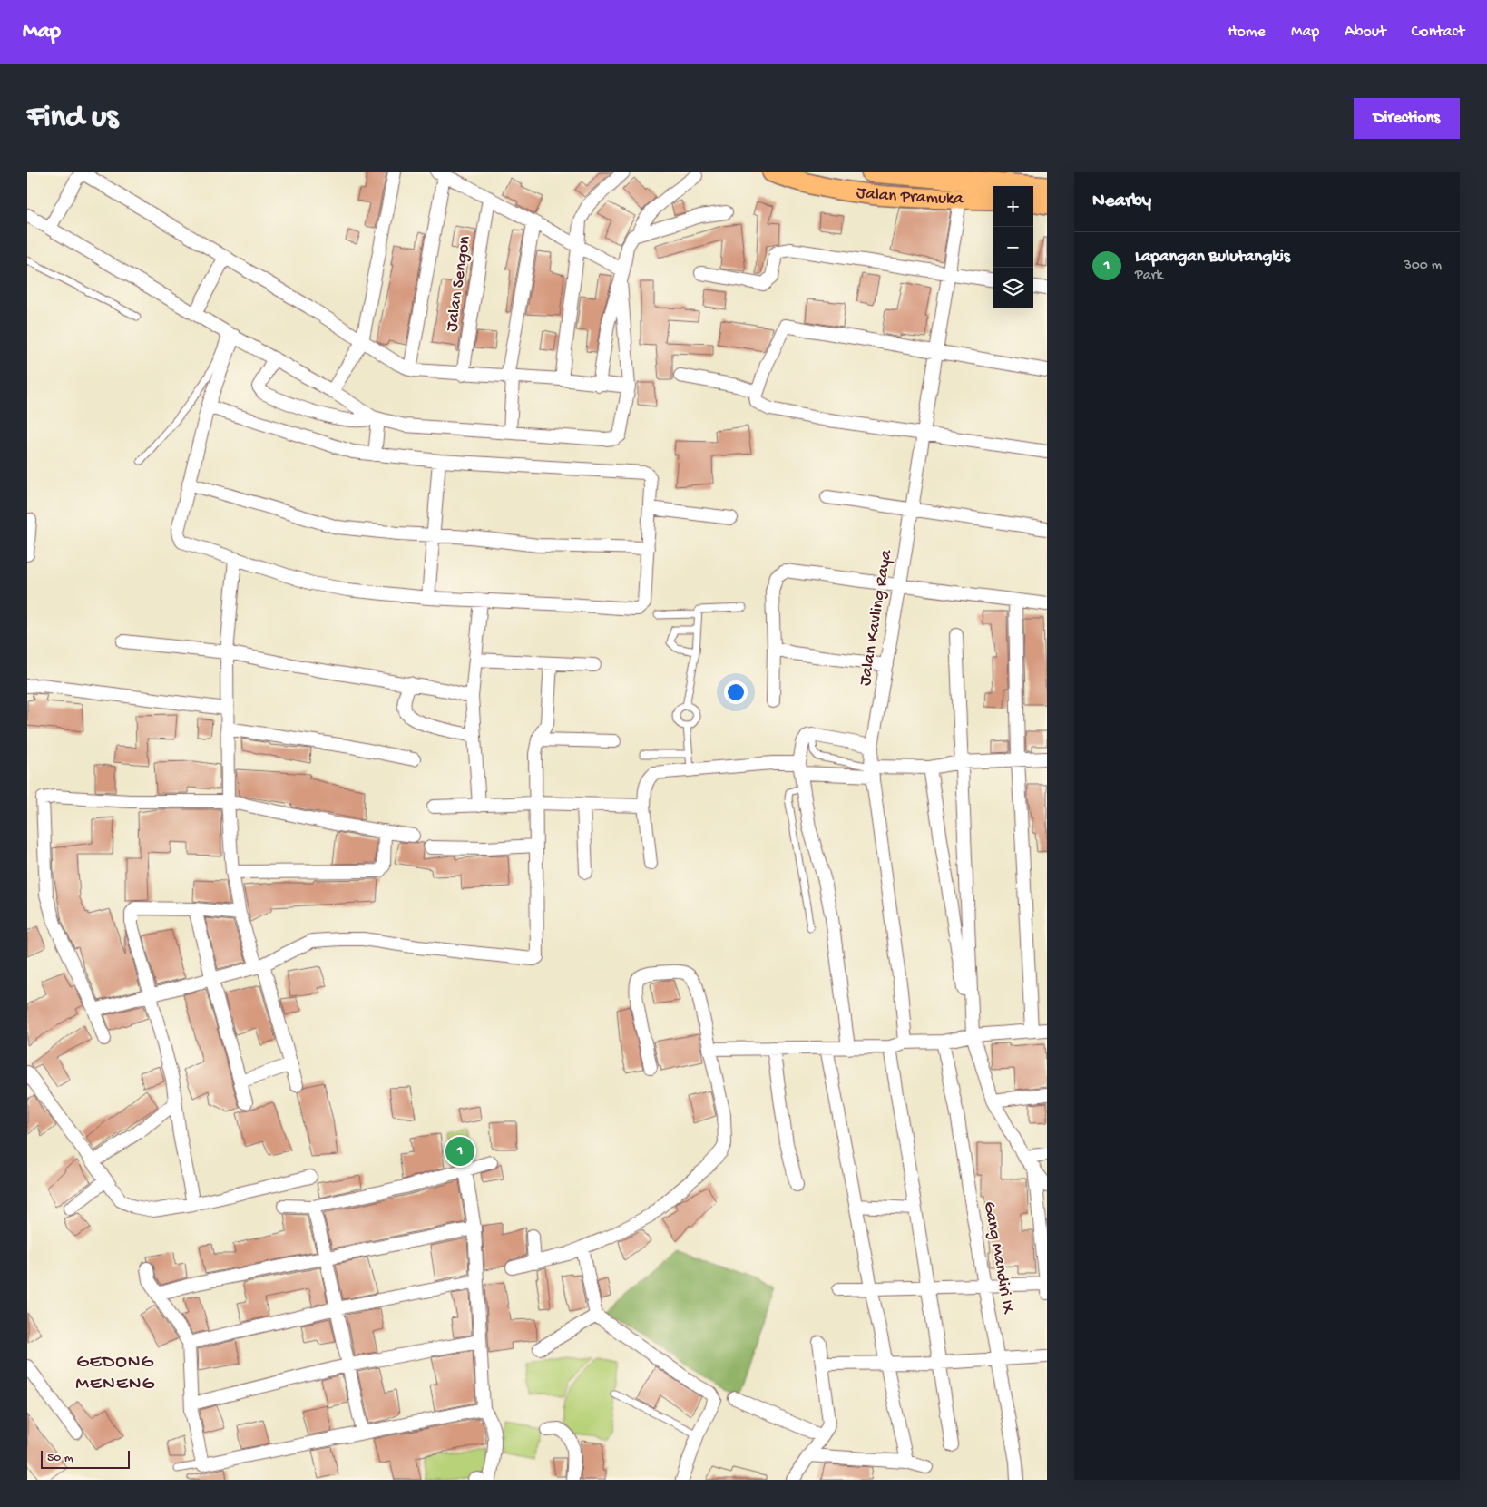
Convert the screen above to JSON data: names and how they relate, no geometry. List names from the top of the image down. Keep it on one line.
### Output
{"streets":{"main road":["Jalan Pramuka"],"street":["Jalan Sengon","Jalan Kavling Raya","Gang Mandiri IX"]},"crossings":[["Jalan Pramuka","Jalan Kavling Raya"]],"districts":["GEDONG MENENG"],"scale_bar":"50 m","page":{"header":"Map","nav":["Home","Map","About","Contact"],"buttons":"Directions","title":"Find us","heading":"Nearby","map_buttons":["+","−"],"list":[{"mark":"1","name":"Lapangan Bulutangkis","note":"Park","value":"300 m"}],"pins":"1","scale":"50 m"}}
